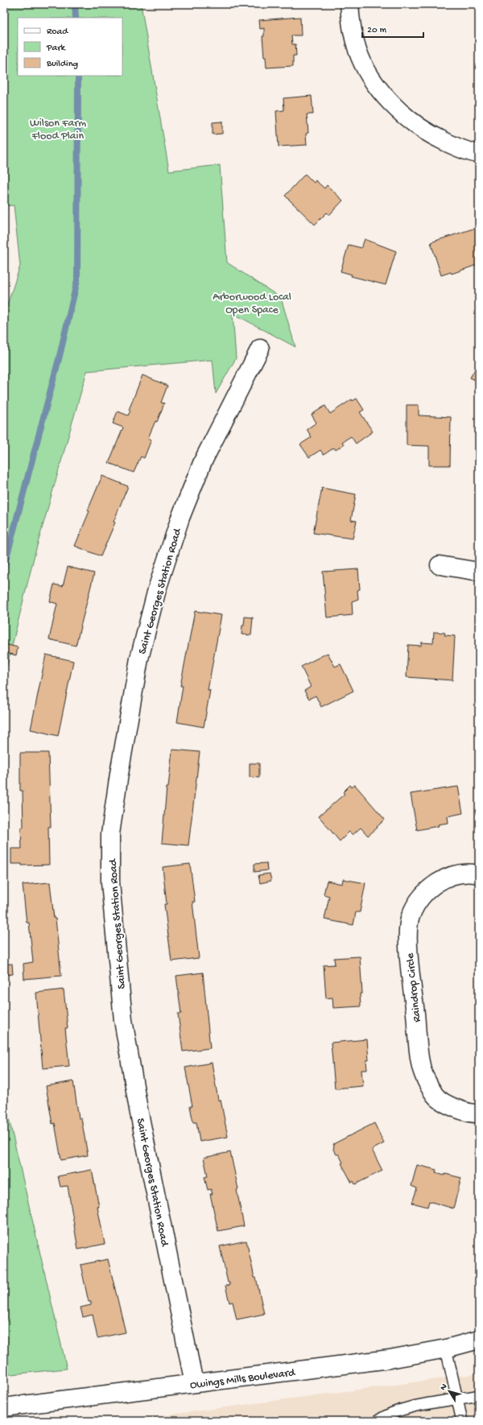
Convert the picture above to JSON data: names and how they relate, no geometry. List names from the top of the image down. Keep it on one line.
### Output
{"streets":{"street":["Saint Georges Station Road","Raindrop Circle","Owings Mills Boulevard"]},"crossings":[["Saint Georges Station Road","Owings Mills Boulevard"]],"parks":["Wilson Farm Flood Plain","Arborwood Local Open Space"],"legend":["Road","Park","Building"],"scale_bar":"20 m","north":"top left"}
